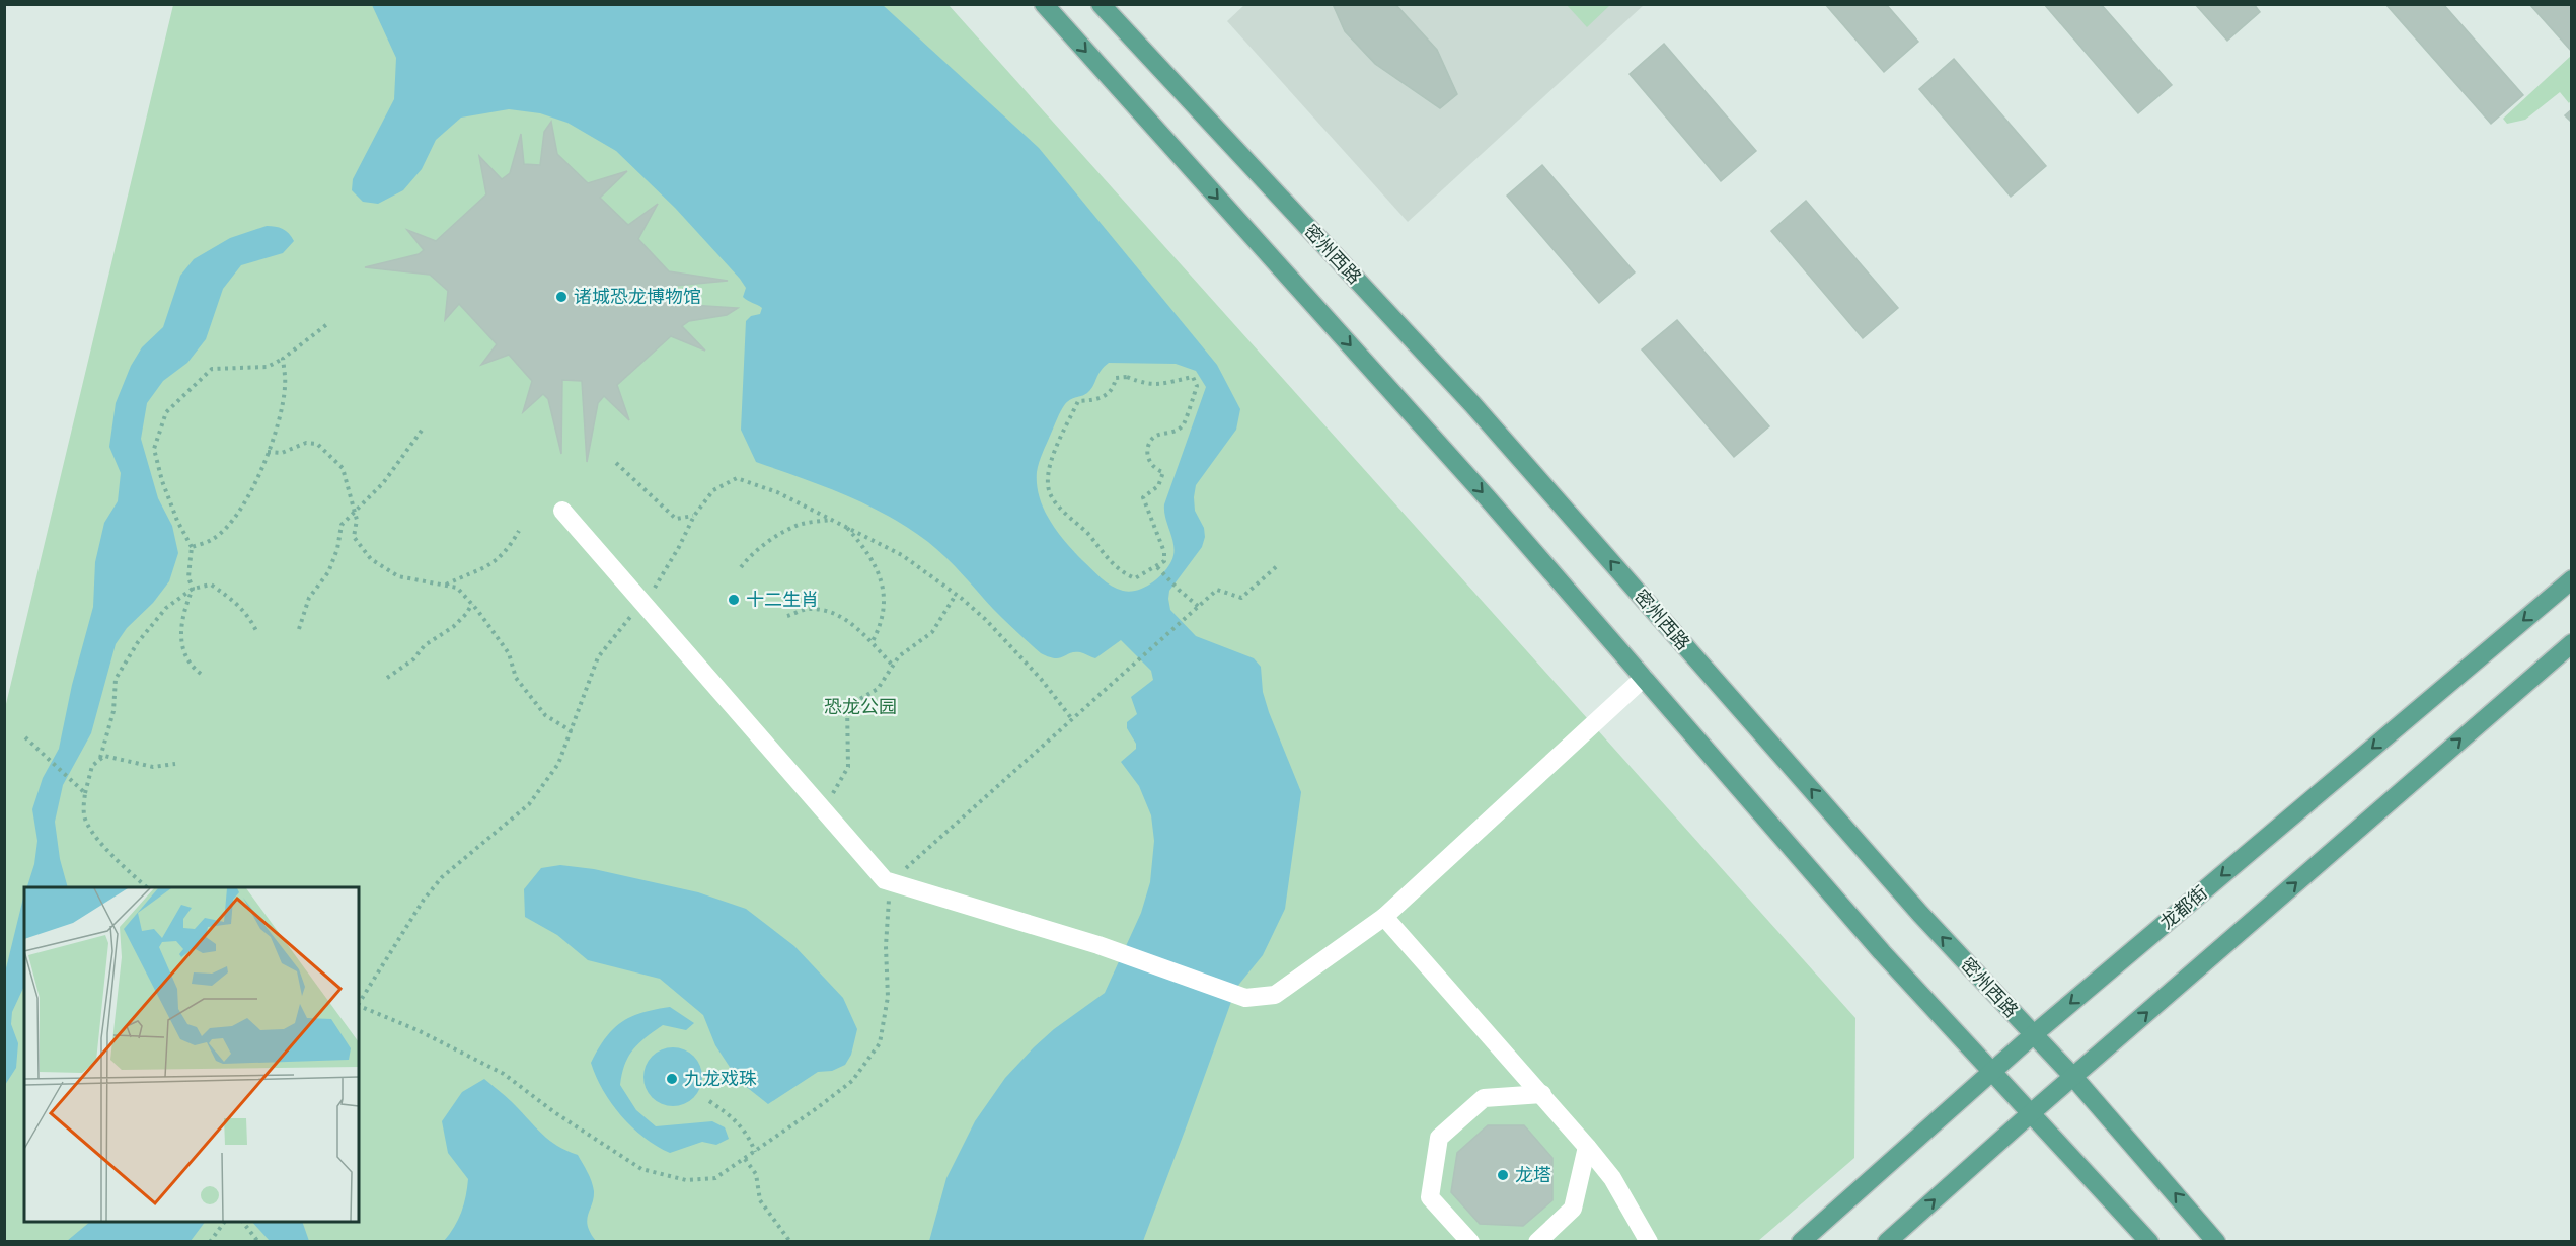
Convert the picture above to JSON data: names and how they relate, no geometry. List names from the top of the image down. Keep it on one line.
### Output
{"streets":{"main road":["密州西路","龙都街"]},"crossings":[["密州西路","龙都街"]],"parks":["恐龙公园"],"places":["诸城恐龙博物馆","十二生肖","九龙戏珠","龙塔"]}
